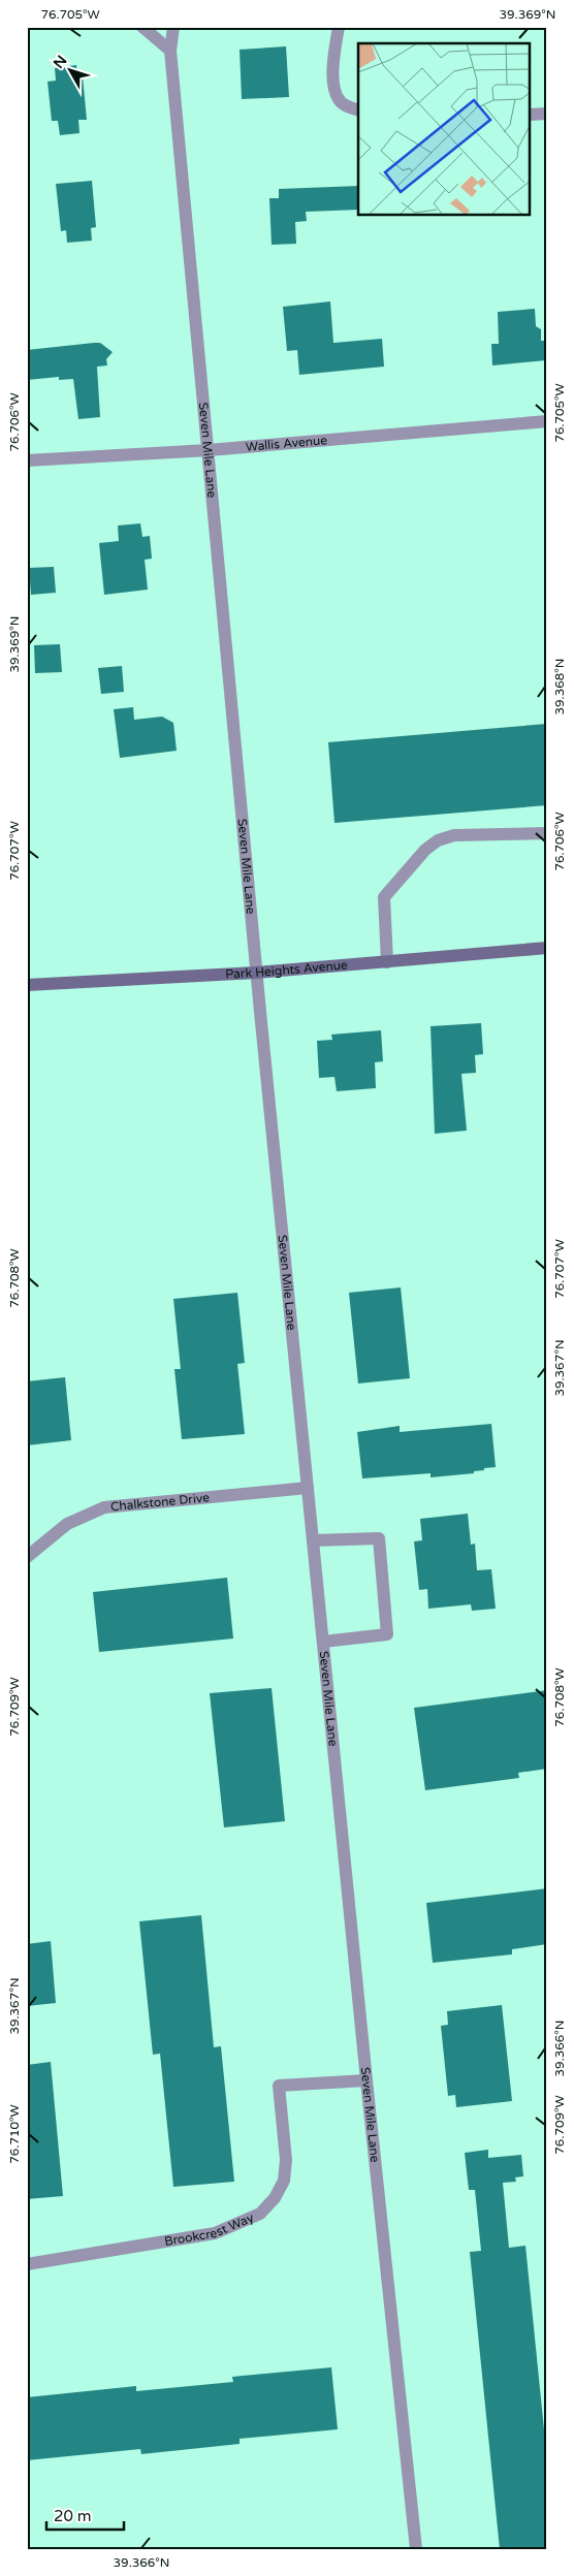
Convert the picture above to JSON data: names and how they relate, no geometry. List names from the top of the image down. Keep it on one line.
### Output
{"streets":{"main road":["Park Heights Avenue"],"street":["Wallis Avenue","Seven Mile Lane","Chalkstone Drive","Brookcrest Way"]},"crossings":[["Wallis Avenue","Seven Mile Lane"],["Seven Mile Lane","Park Heights Avenue"],["Seven Mile Lane","Chalkstone Drive"],["Seven Mile Lane","Brookcrest Way"]],"scale_bar":"20 m","north":"top left","coordinates":["76.705°W","39.369°N","76.706°W","39.368°N","76.707°W","76.708°W","39.367°N","76.709°W","39.366°N","76.710°W"]}
